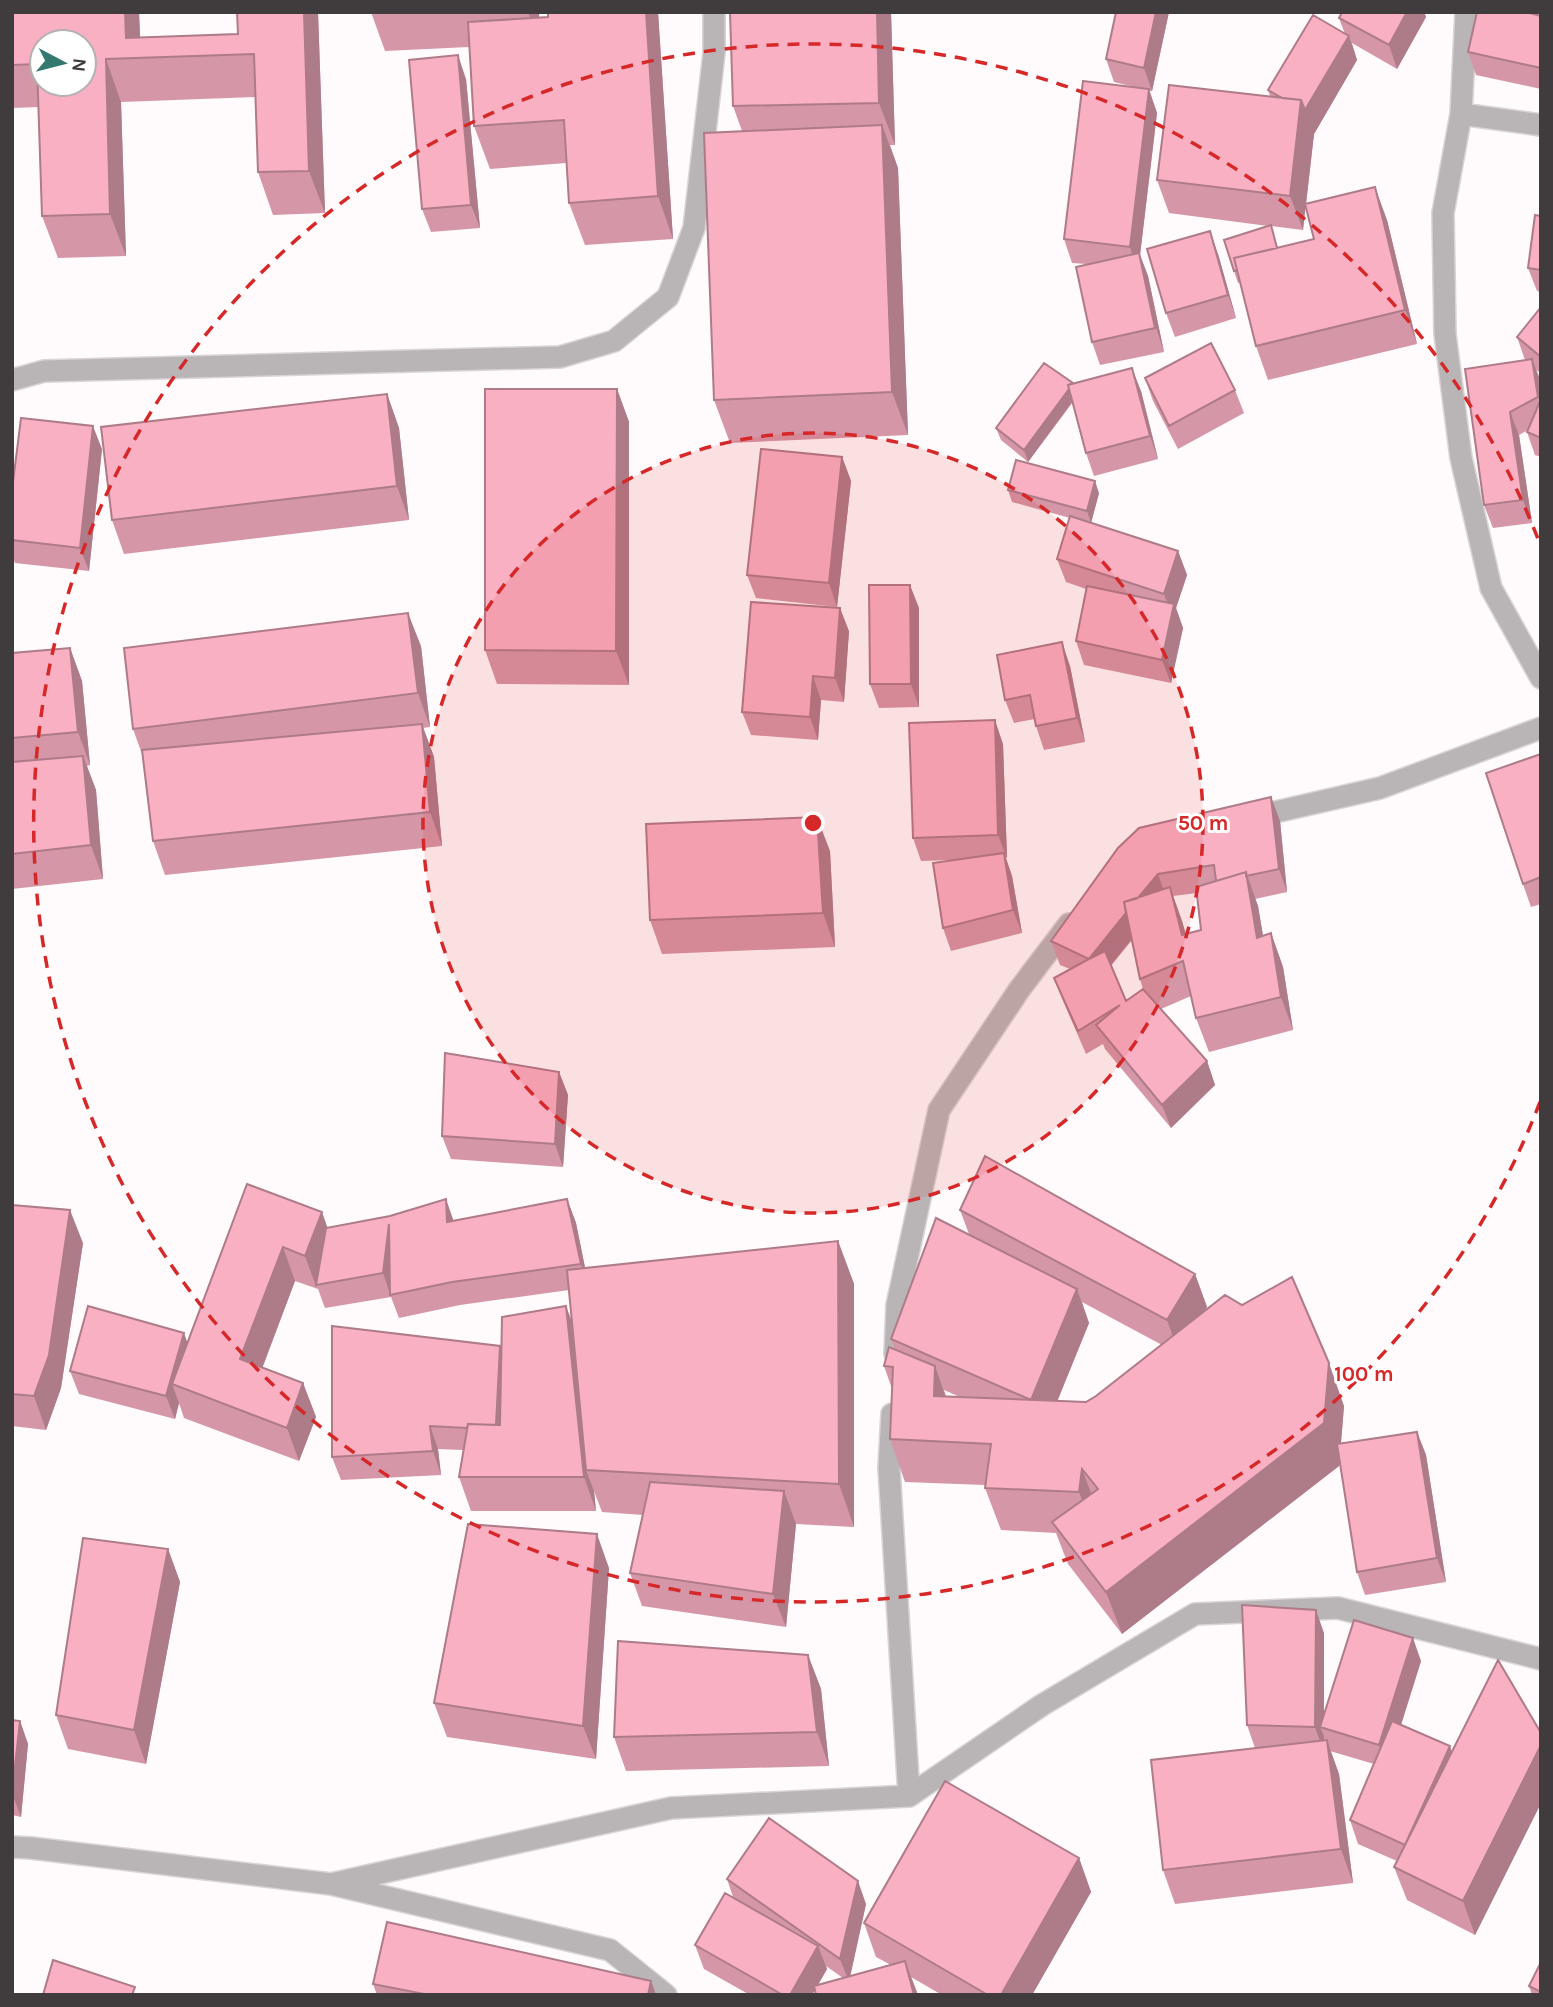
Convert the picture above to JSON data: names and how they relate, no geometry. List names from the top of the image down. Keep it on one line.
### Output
{"north":"right","rings":["50 m","100 m"]}
